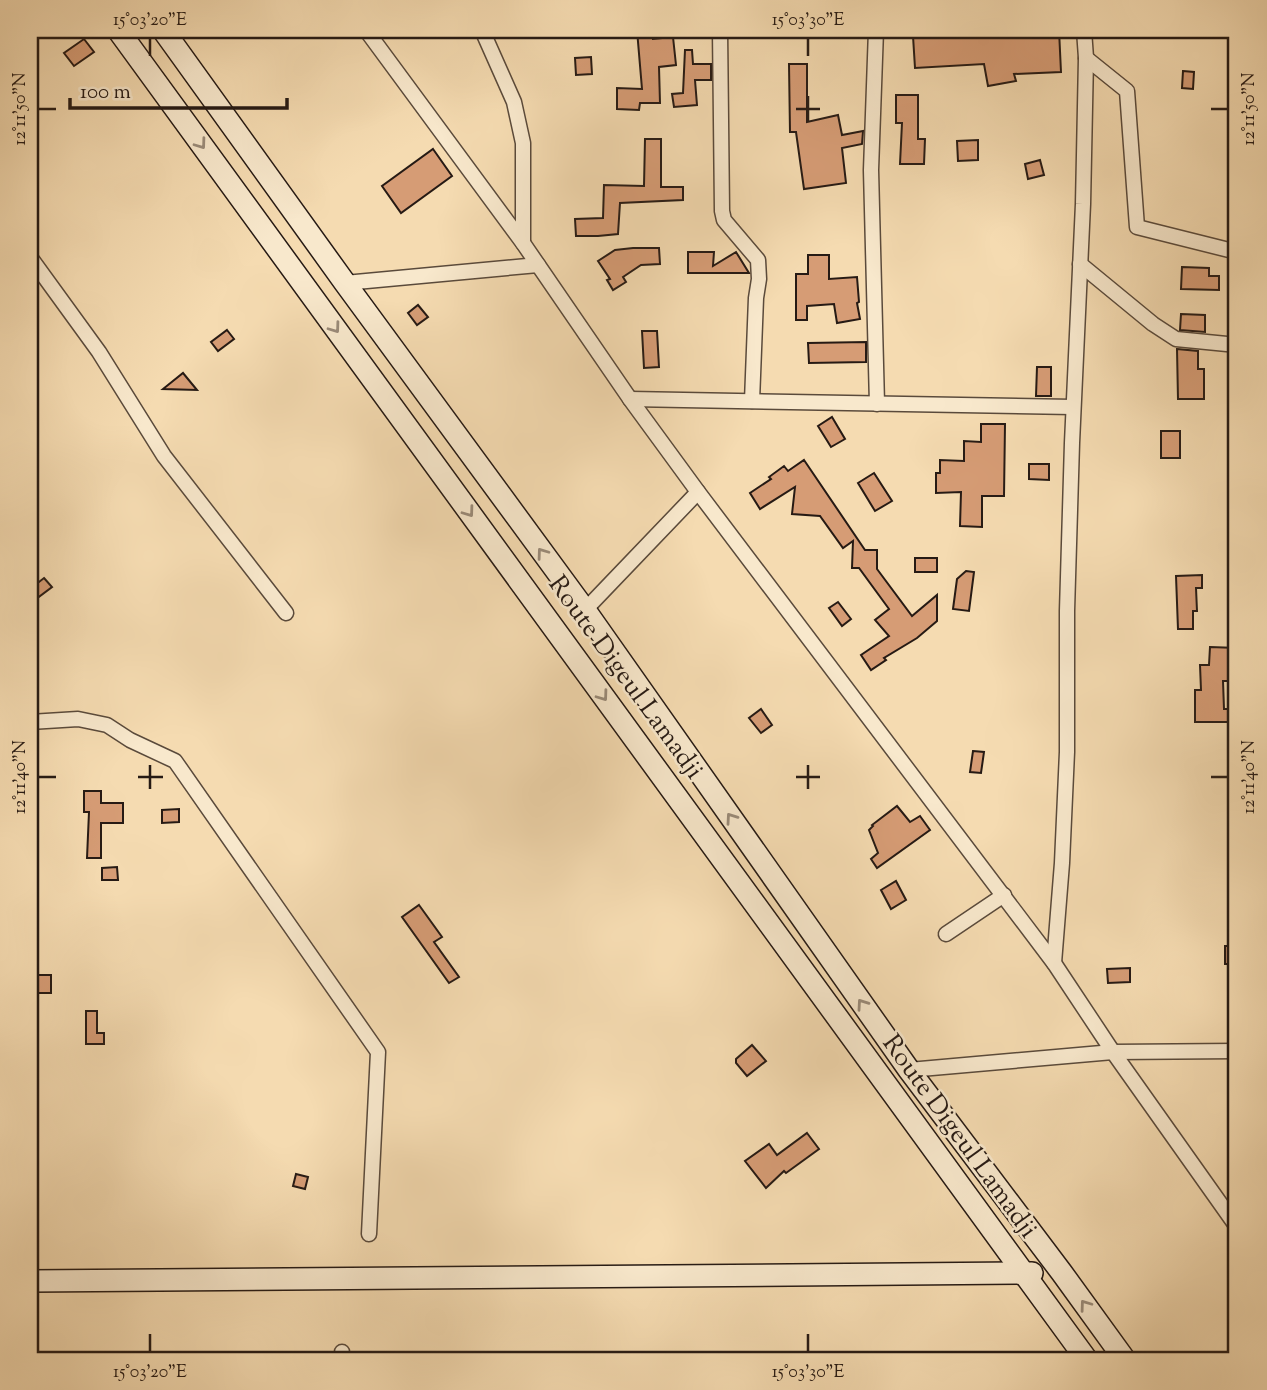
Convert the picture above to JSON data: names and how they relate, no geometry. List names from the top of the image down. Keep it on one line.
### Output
{"streets":{"main road":["Route Digeul Lamadji"]},"scale_bar":"100 m","coordinates":["15°03'20\"E","15°03'30\"E","12°11'50\"N","12°11'40\"N"]}
